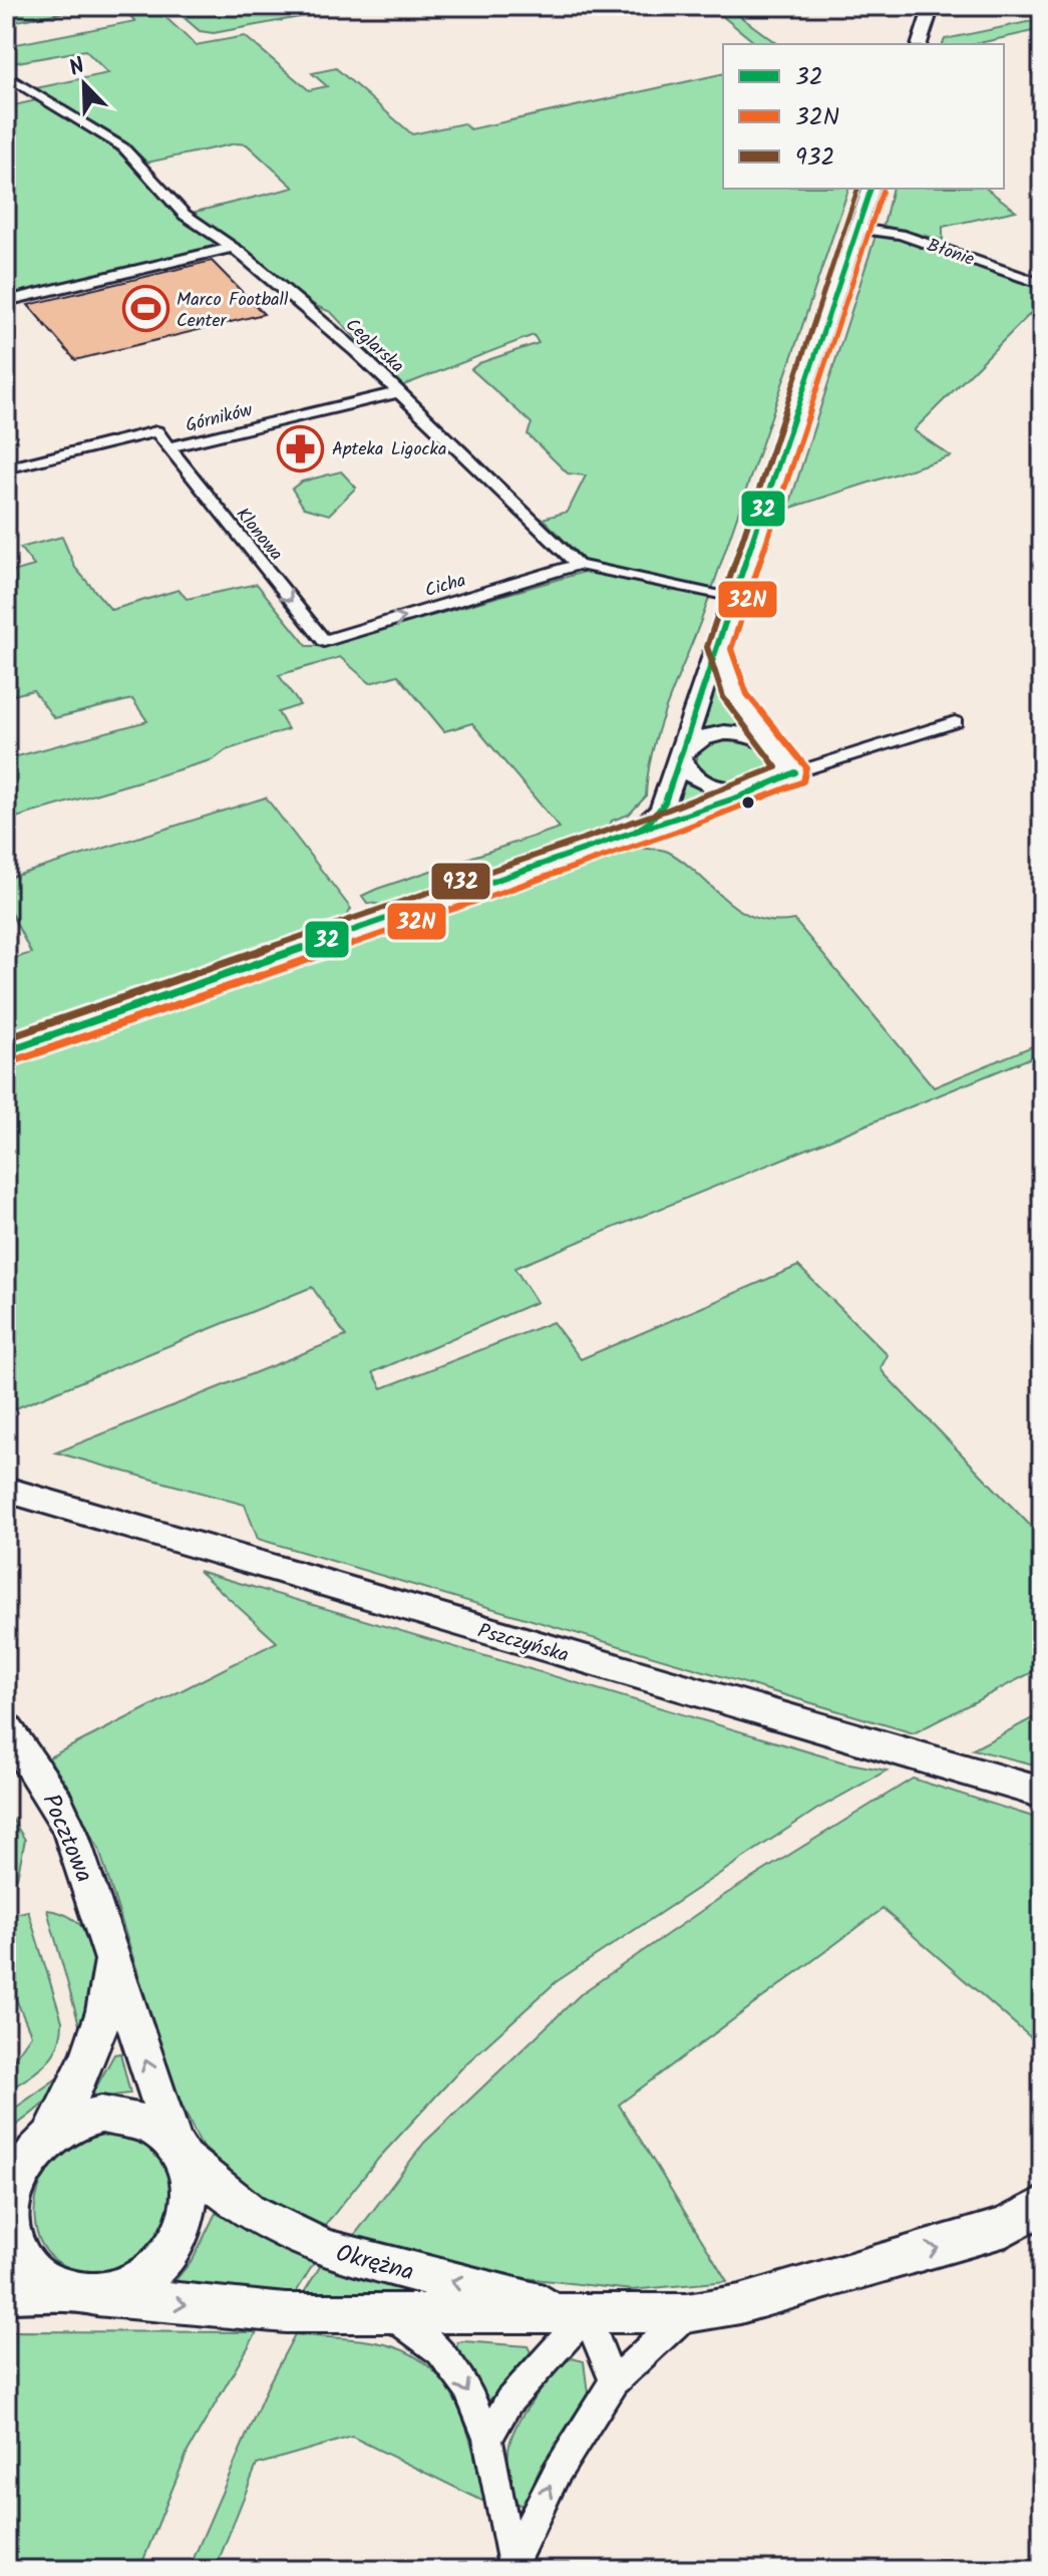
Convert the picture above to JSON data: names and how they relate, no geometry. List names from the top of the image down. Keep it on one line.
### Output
{"streets":{"street":["Błonie","Ceglarska","Górników","Klonowa","Cicha","Pszczyńska","Pocztowa","Okrężna"]},"crossings":[["Ceglarska","Górników"],["Ceglarska","Cicha"],["Górników","Klonowa"],["Klonowa","Cicha"],["Pocztowa","Okrężna"]],"one_way":["Klonowa","Cicha"],"places":{"sports":["Marco Football Center"],"pharmacy":["Apteka Ligocka"]},"lines":["transit line 32","transit line 932","transit line 32N"],"legend":["32","32N","932"],"north":"top left"}
